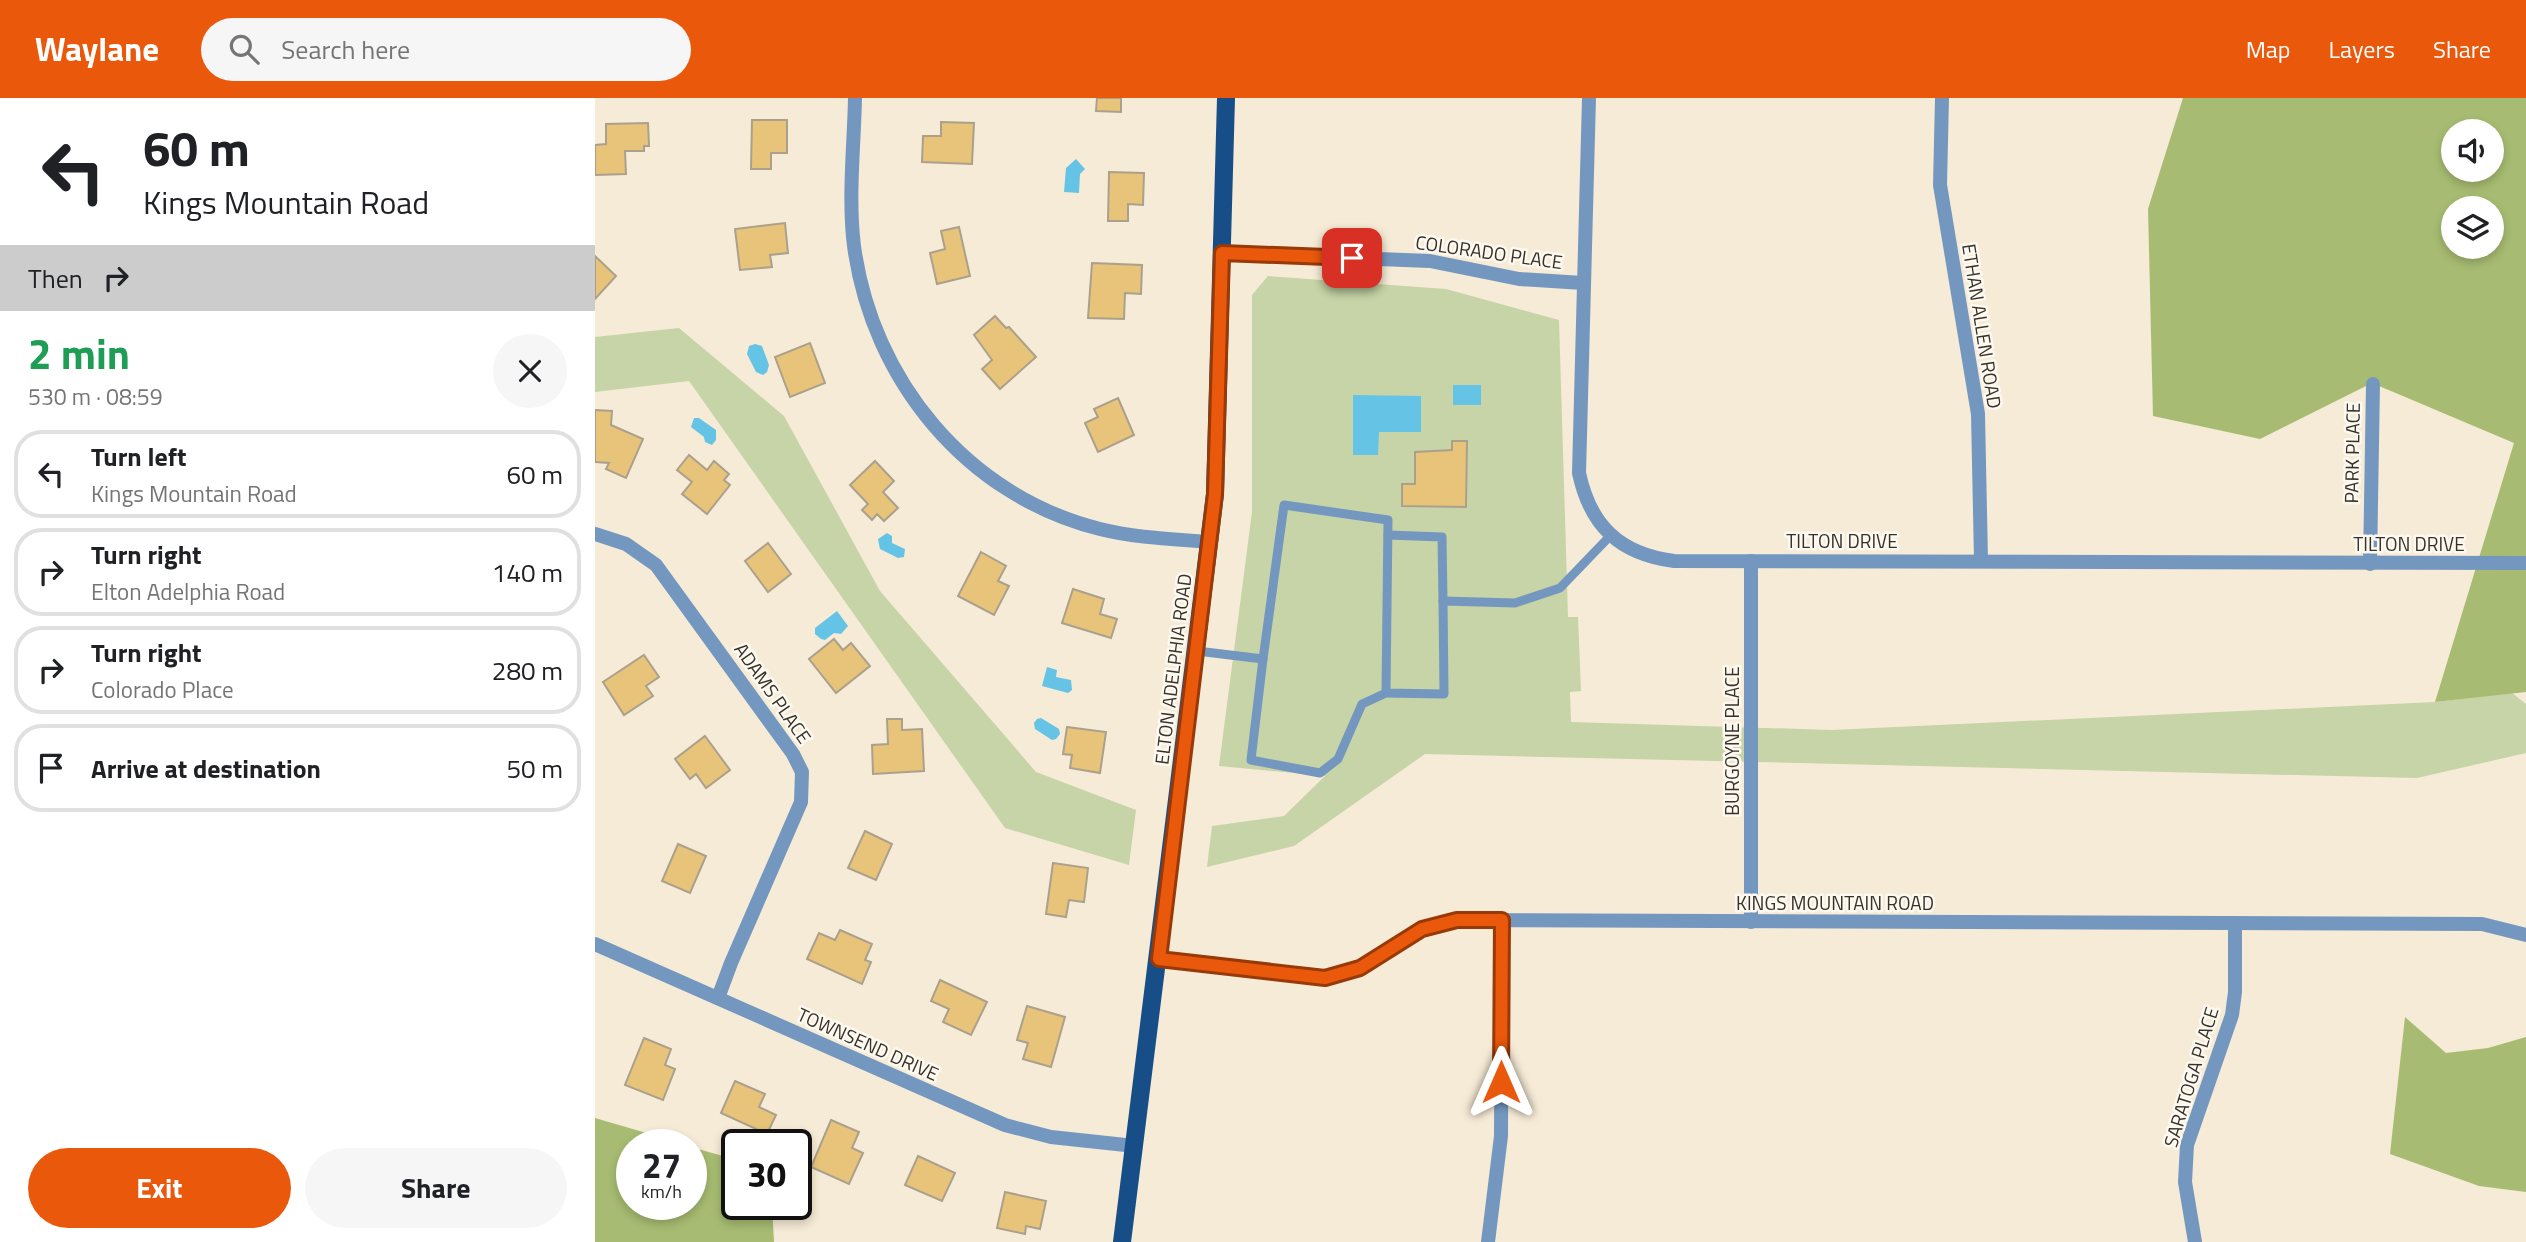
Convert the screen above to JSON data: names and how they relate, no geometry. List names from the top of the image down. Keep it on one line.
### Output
{"streets":{"main road":["ELTON ADELPHIA ROAD"],"street":["COLORADO PLACE","ETHAN ALLEN ROAD","PARK PLACE","TILTON DRIVE","ADAMS PLACE","BURGOYNE PLACE","KINGS MOUNTAIN ROAD","TOWNSEND DRIVE","SARATOGA PLACE"]},"crossings":[["COLORADO PLACE","TILTON DRIVE"],["COLORADO PLACE","ELTON ADELPHIA ROAD"],["ETHAN ALLEN ROAD","TILTON DRIVE"],["PARK PLACE","TILTON DRIVE"],["TILTON DRIVE","BURGOYNE PLACE"],["ELTON ADELPHIA ROAD","KINGS MOUNTAIN ROAD"],["ELTON ADELPHIA ROAD","TOWNSEND DRIVE"],["ADAMS PLACE","TOWNSEND DRIVE"],["BURGOYNE PLACE","KINGS MOUNTAIN ROAD"],["KINGS MOUNTAIN ROAD","SARATOGA PLACE"]],"page":{"header":"Waylane","search":"Search here","nav":["Map","Layers","Share"],"turn":["60 m","Kings Mountain Road"],"then":"Then","heading":["2 min","530 m · 08:59"],"list":[{"name":"Turn left","note":"Kings Mountain Road","value":"60 m"},{"name":"Turn right","note":"Elton Adelphia Road","value":"140 m"},{"name":"Turn right","note":"Colorado Place","value":"280 m"},{"name":"Arrive at destination","value":"50 m"}],"speed":"27 km/h","limit":"30","buttons":["Exit","Share"]}}
